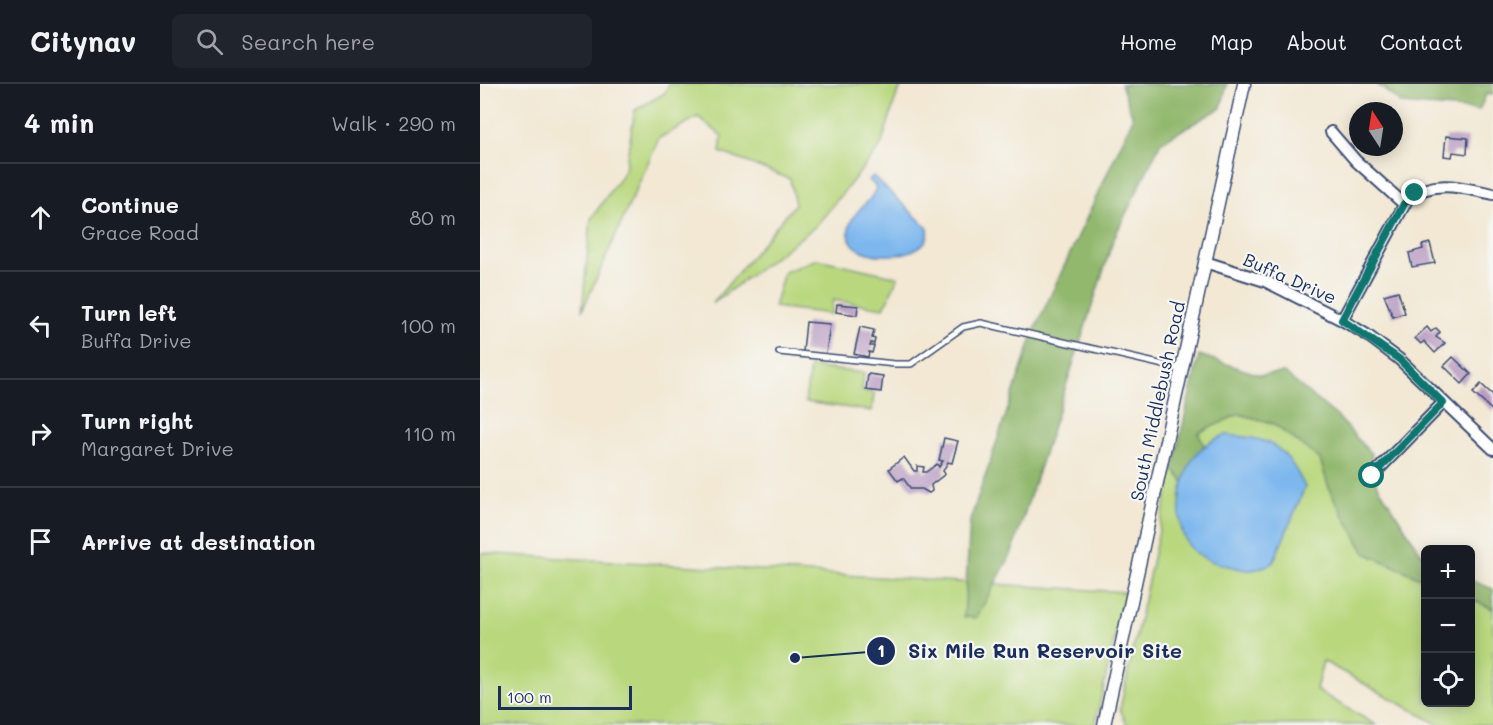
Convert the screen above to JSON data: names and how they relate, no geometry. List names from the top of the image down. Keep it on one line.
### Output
{"streets":{"street":["Buffa Drive","South Middlebush Road"]},"crossings":[["Buffa Drive","South Middlebush Road"]],"places":["Six Mile Run Reservoir Site"],"scale_bar":"100 m","north":"top","page":{"header":"Citynav","search":"Search here","nav":["Home","Map","About","Contact"],"heading":["4 min","Walk · 290 m"],"list":[["Continue","Grace Road","80 m"],["Turn left","Buffa Drive","100 m"],["Turn right","Margaret Drive","110 m"],"Arrive at destination"],"map_buttons":["+","−"],"scale":"100 m"}}
